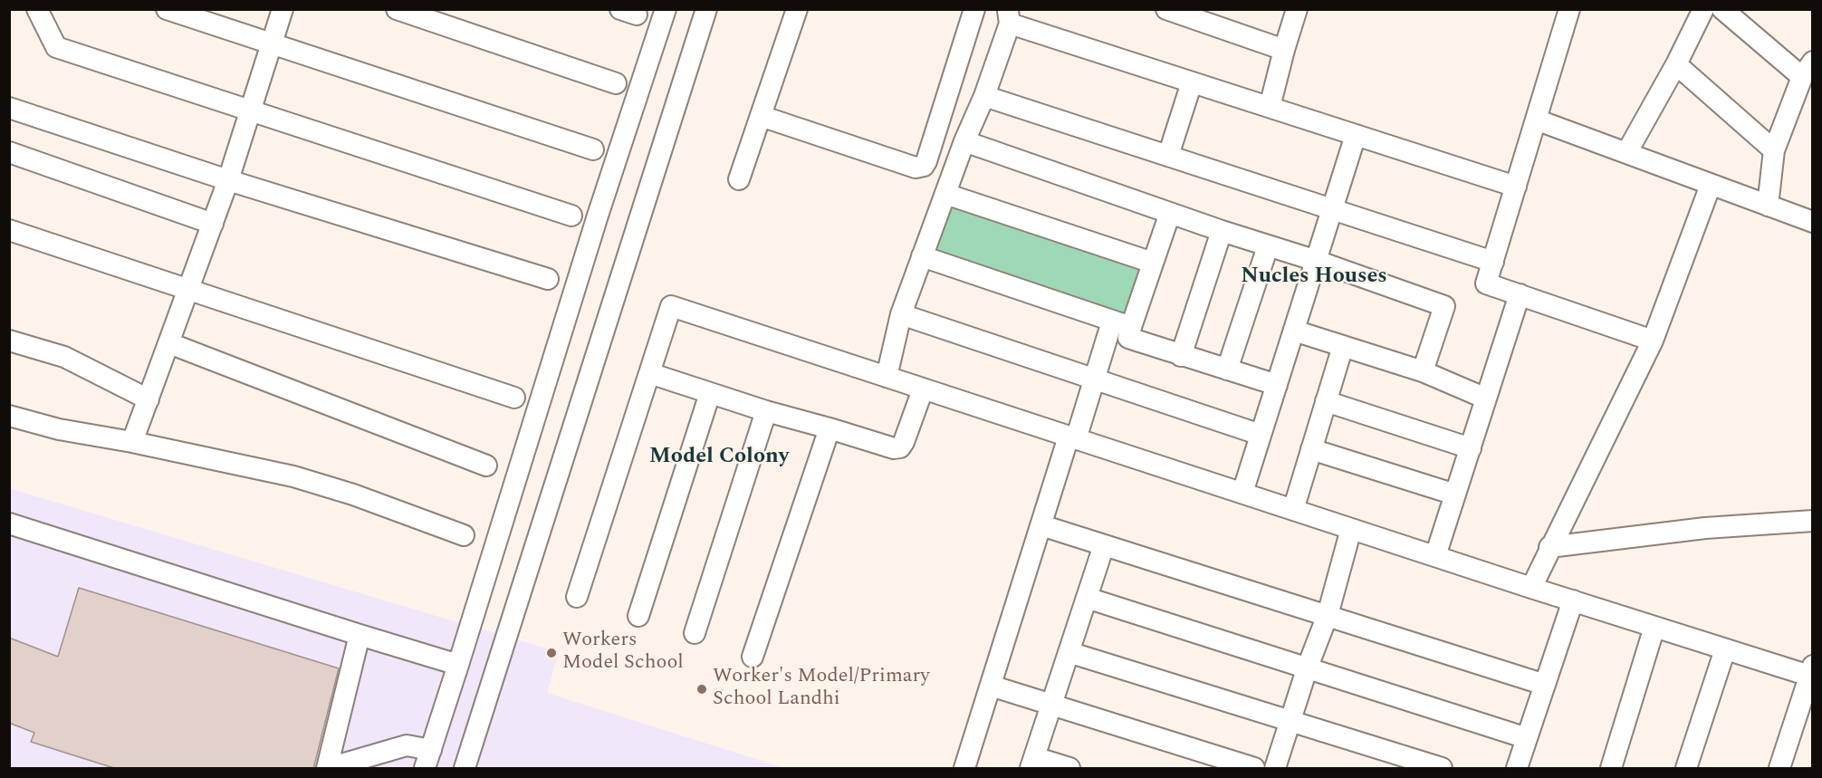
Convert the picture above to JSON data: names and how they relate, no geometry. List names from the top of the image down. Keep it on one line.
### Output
{"districts":["Nucles Houses","Model Colony"],"places":["Workers Model School","Worker's Model/Primary School Landhi"]}
